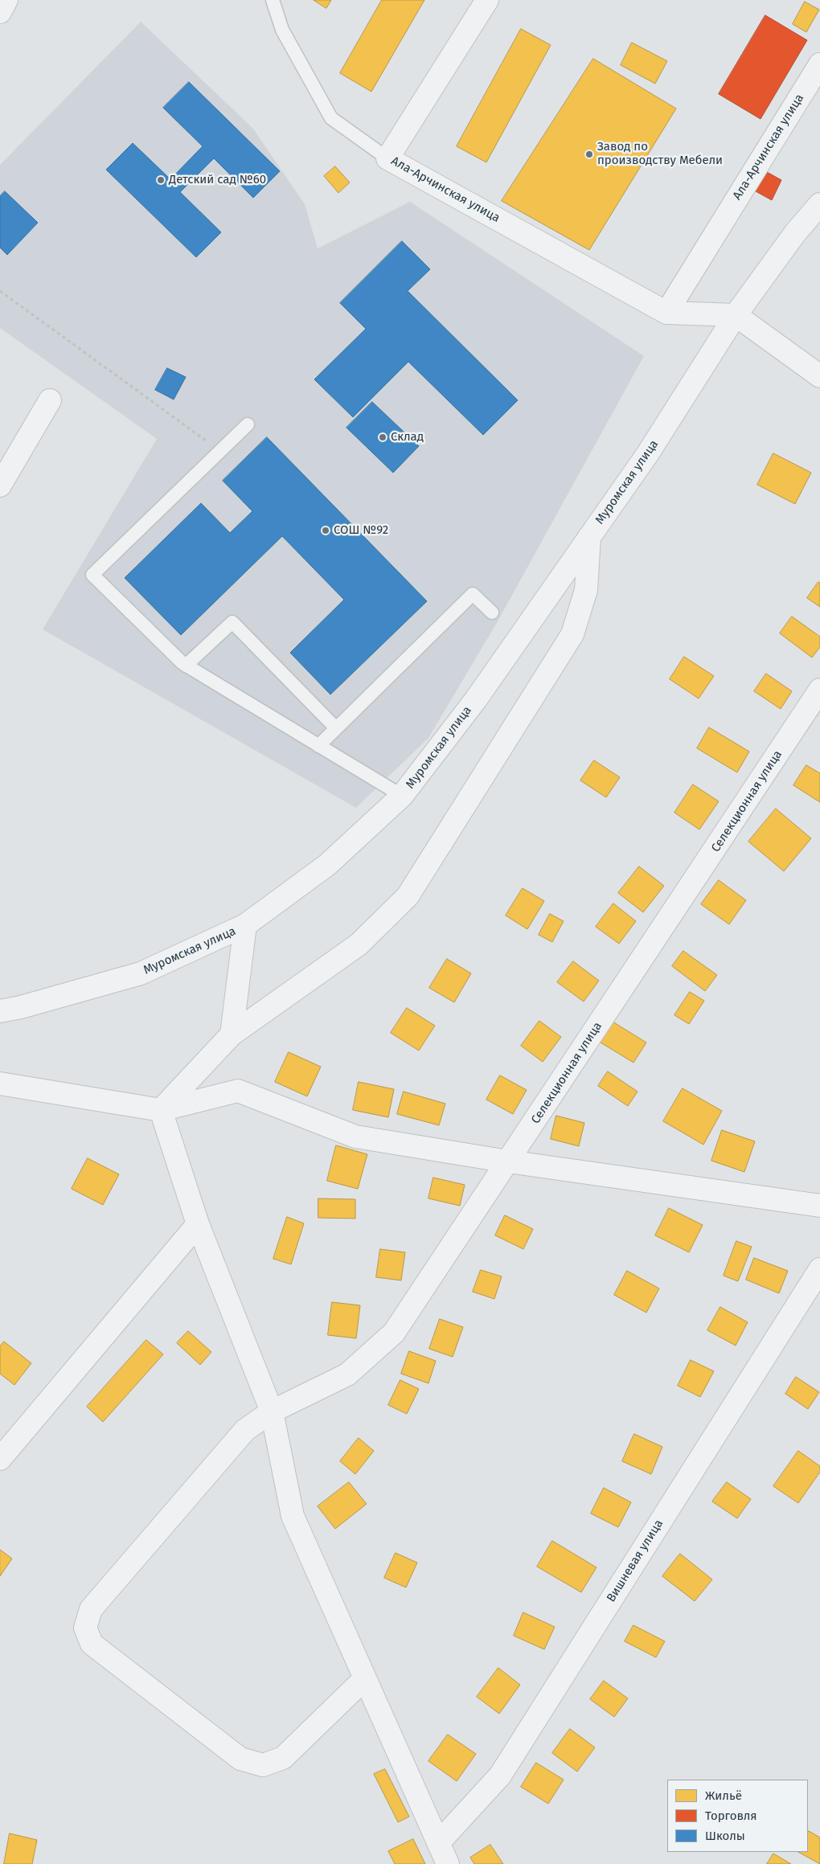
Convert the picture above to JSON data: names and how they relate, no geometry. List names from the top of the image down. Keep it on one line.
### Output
{"streets":{"street":["Ала-Арчинская улица","Муромская улица","Селекционная улица","Вишневая улица"]},"crossings":[["Ала-Арчинская улица","Муромская улица"]],"places":["Завод по производству Мебели","Детский сад №60","Склад","СОШ №92"],"legend":["Жильё","Торговля","Школы"]}
